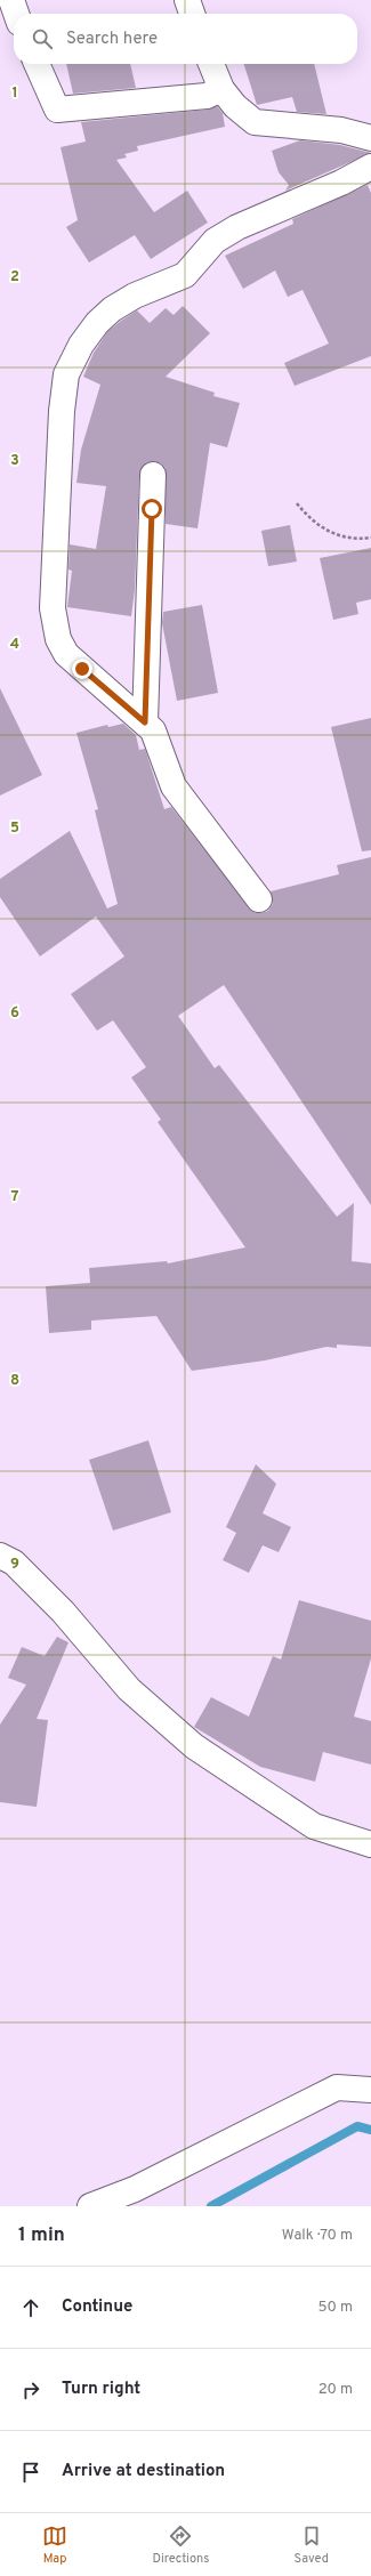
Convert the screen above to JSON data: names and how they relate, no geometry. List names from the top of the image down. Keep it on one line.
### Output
{"page":{"search":"Search here","heading":["1 min","Walk · 70 m"],"list":[["Continue","50 m"],["Turn right","20 m"],"Arrive at destination"],"nav":["Map","Directions","Saved"]},"grid":{"rows":["1","2","3","4","5","6","7","8","9"]}}
